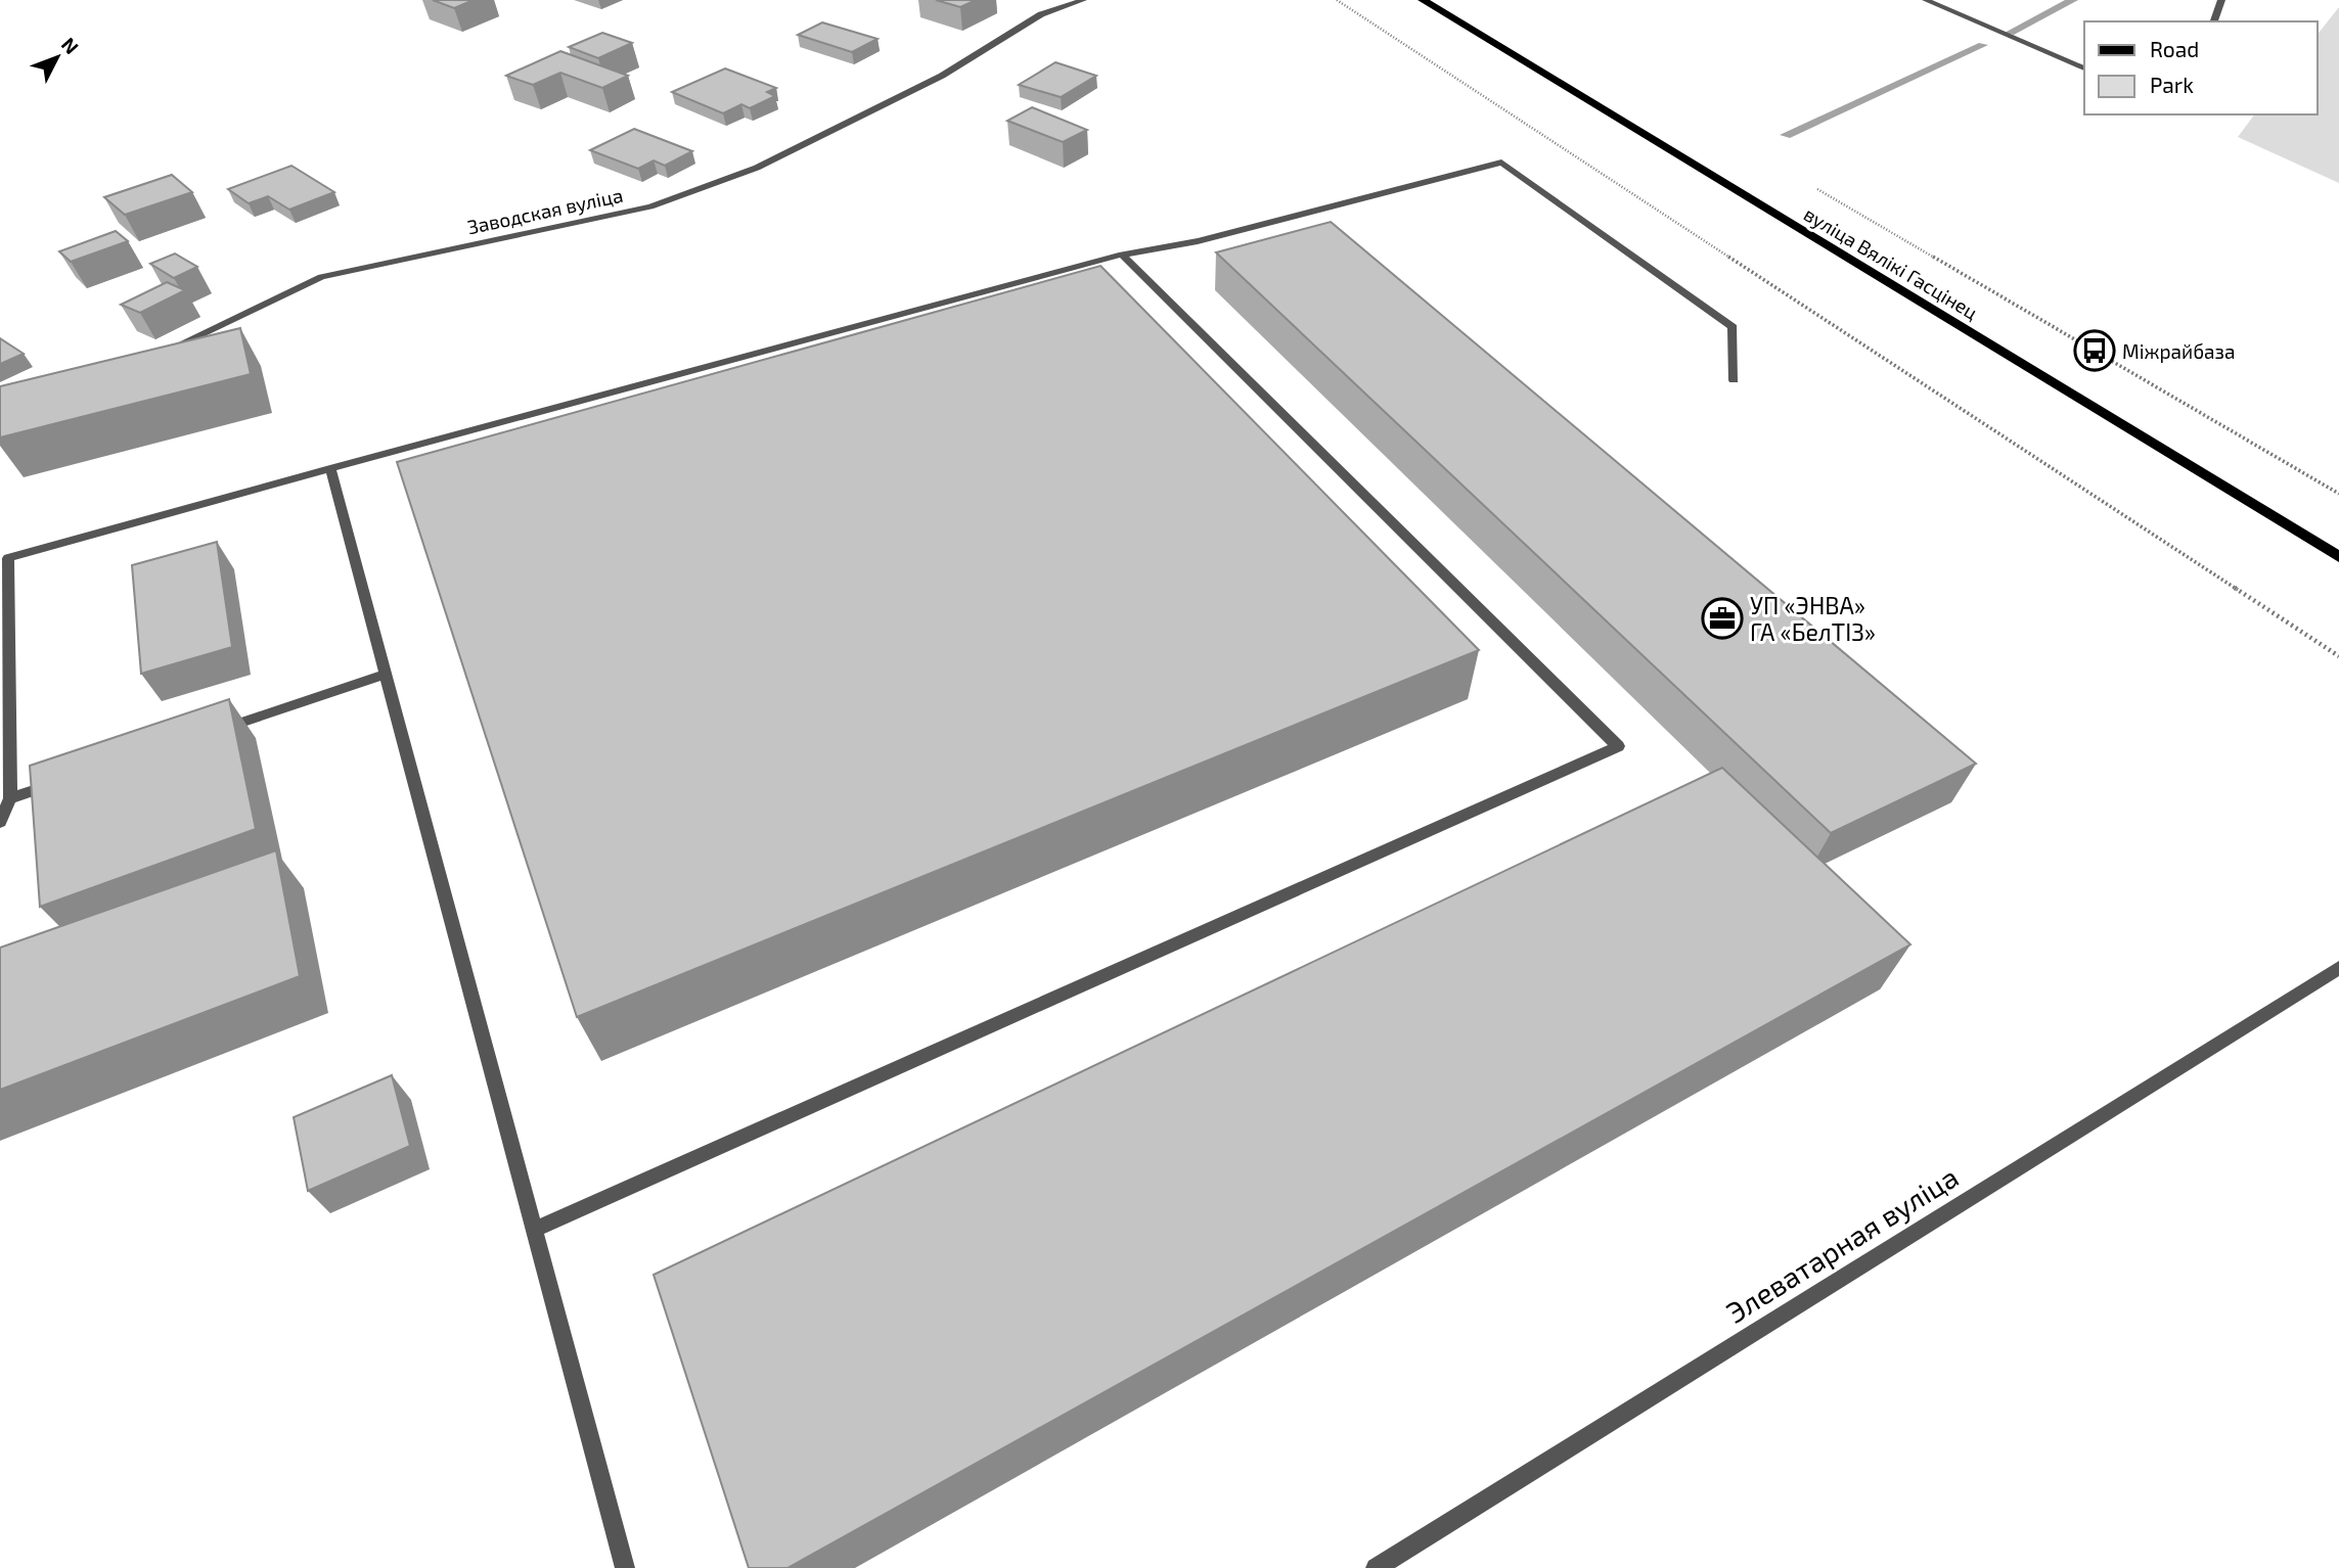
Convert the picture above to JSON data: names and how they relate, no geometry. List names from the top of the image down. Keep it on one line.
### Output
{"streets":{"main road":["вуліца Вялікі Гасцінец"],"street":["Заводская вуліца","Элеватарная вуліца"]},"places":{"bus stop":["Міжрайбаза"],"office":["УП «ЭНВА» ГА «БелТІЗ»"]},"legend":["Road","Park"],"north":"top right"}
